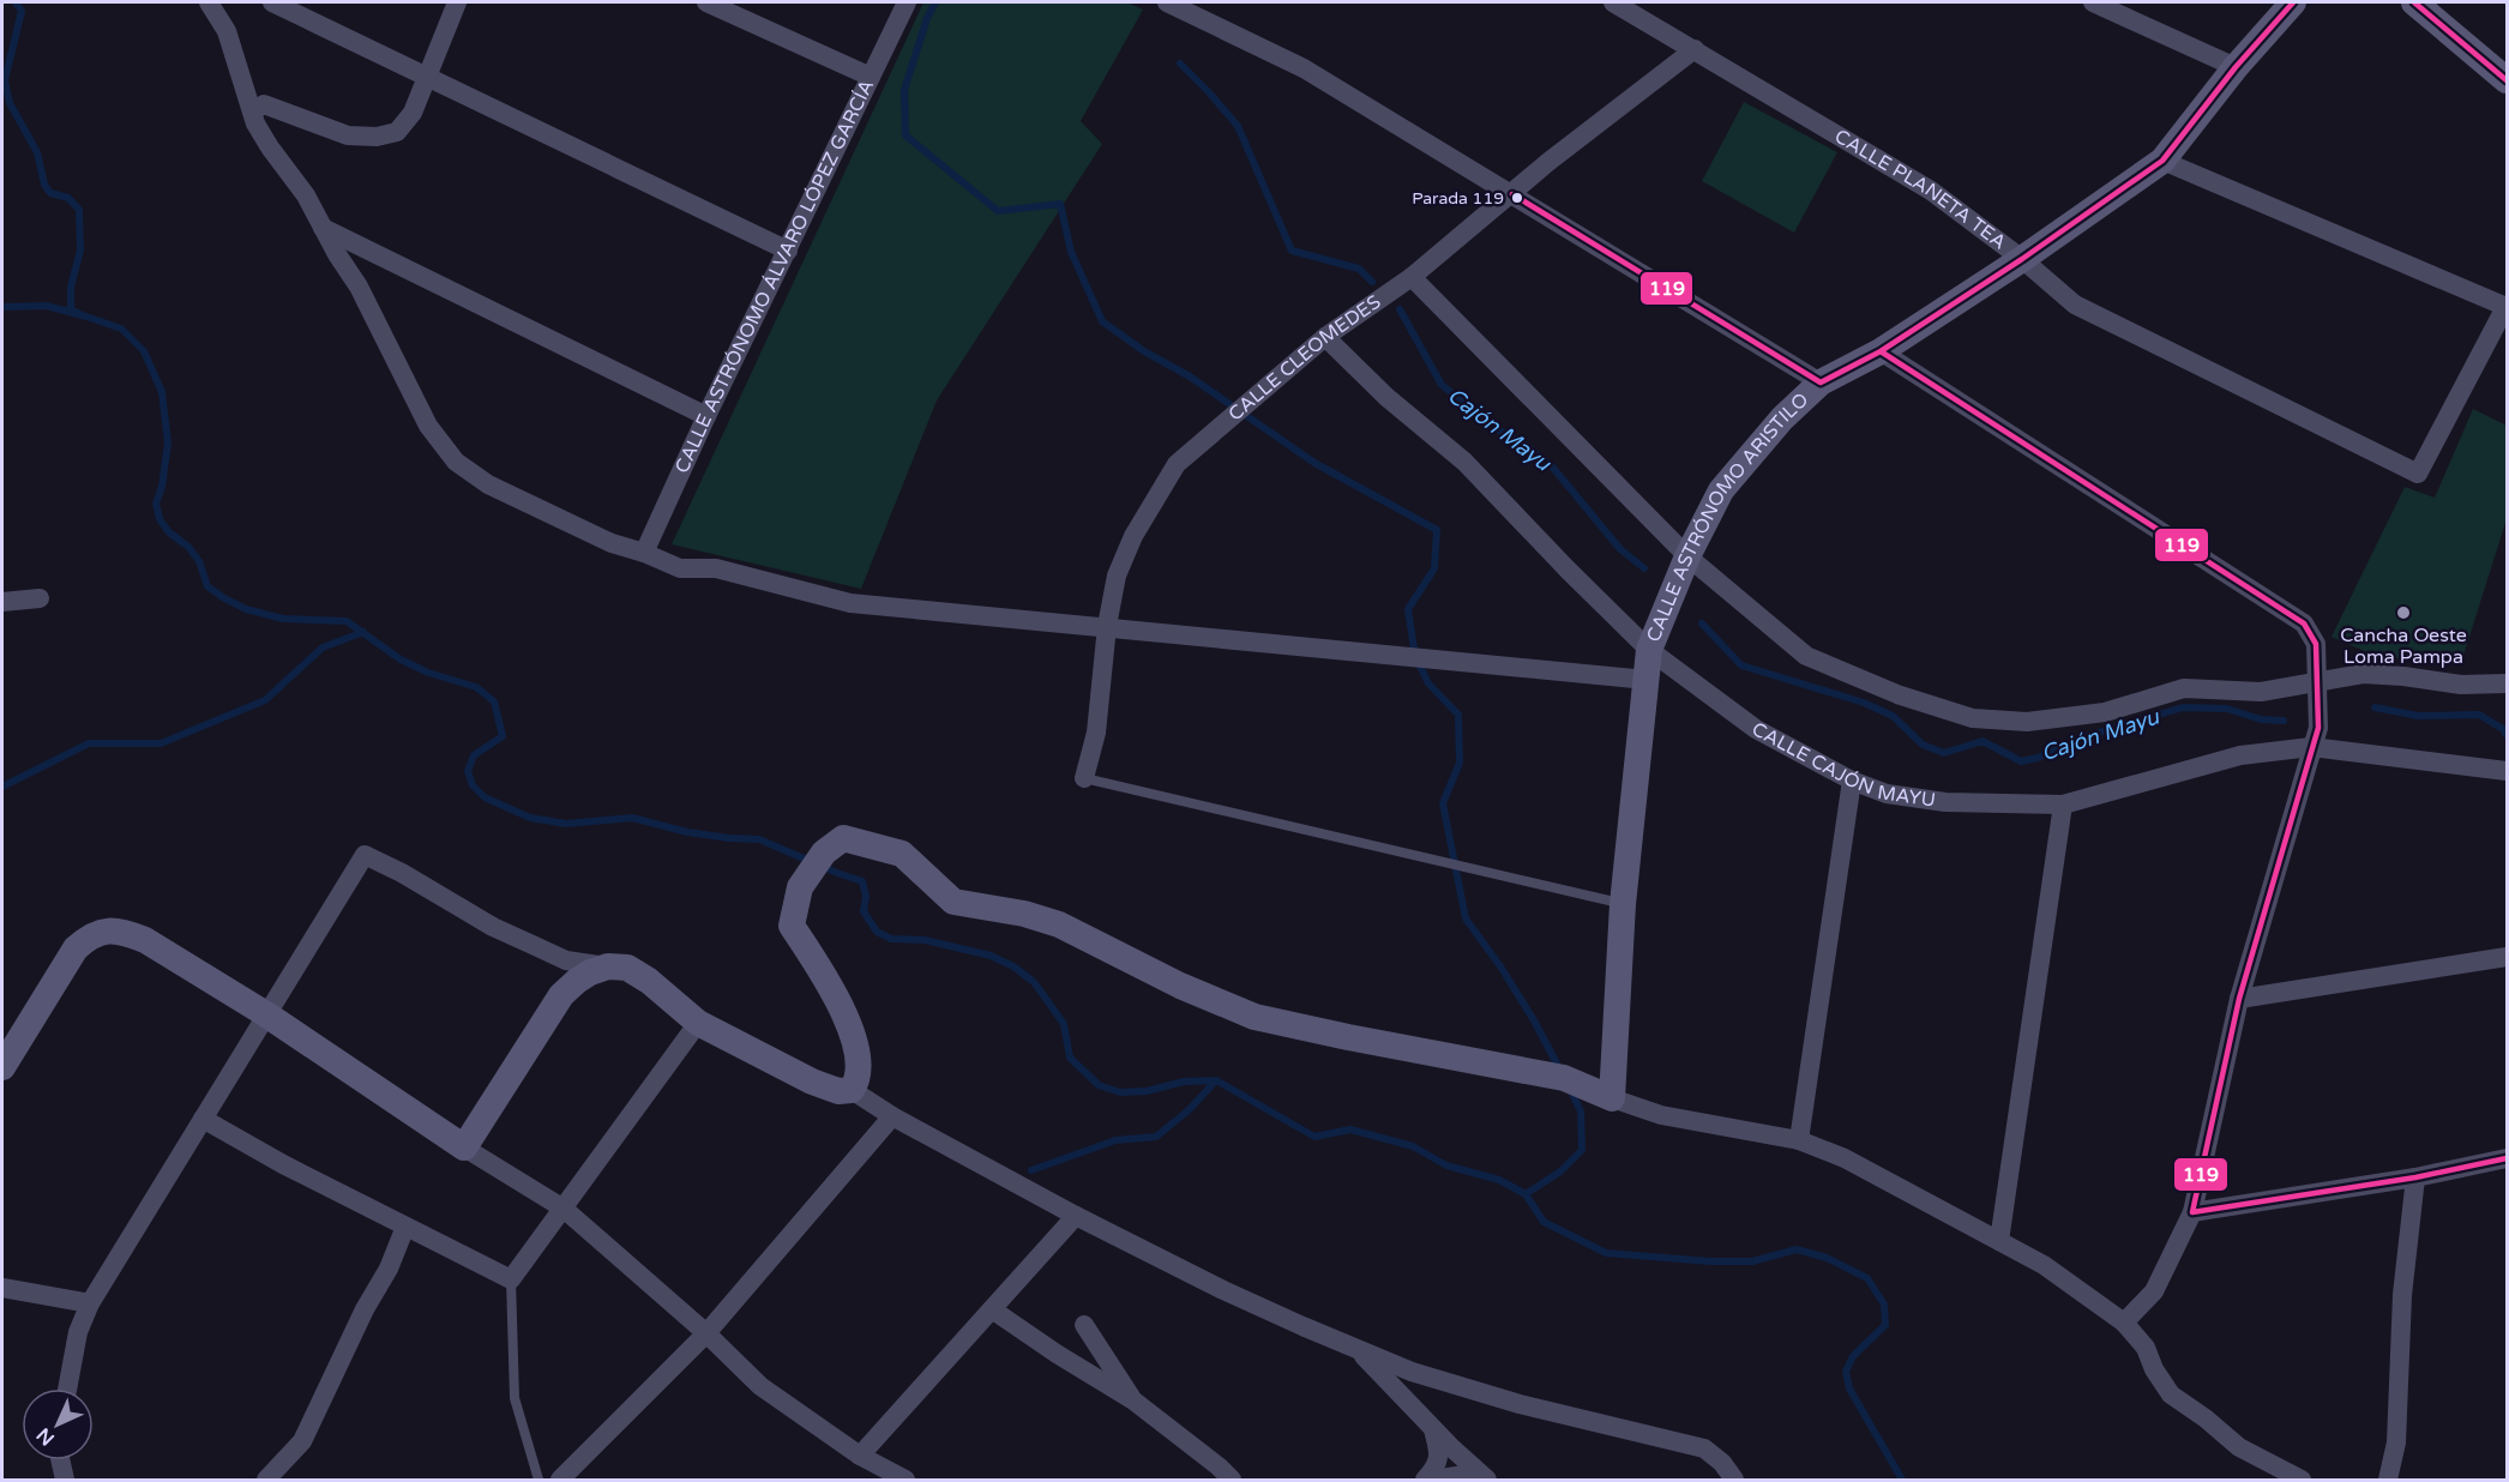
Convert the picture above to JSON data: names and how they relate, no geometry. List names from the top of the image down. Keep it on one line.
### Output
{"streets":{"street":["CALLE PLANETA TEA","CALLE ASTRÓNOMO ÁLVARO LÓPEZ GARCÍA","CALLE CLEOMEDES","CALLE ASTRÓNOMO ARISTILO","CALLE CAJÓN MAYU"]},"crossings":[["CALLE PLANETA TEA","CALLE CLEOMEDES"],["CALLE PLANETA TEA","CALLE ASTRÓNOMO ARISTILO"],["CALLE CLEOMEDES","CALLE CAJÓN MAYU"],["CALLE ASTRÓNOMO ARISTILO","CALLE CAJÓN MAYU"]],"water":["Cajón Mayu"],"places":["Parada 119","Cancha Oeste Loma Pampa"],"lines":["transit line 119"],"north":"bottom left"}
